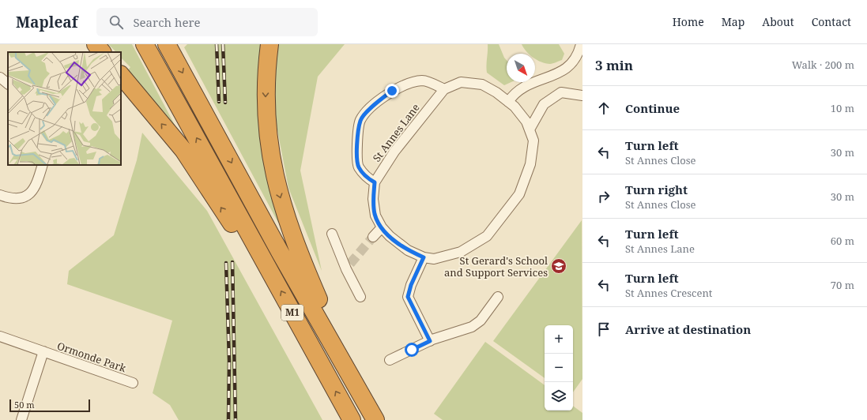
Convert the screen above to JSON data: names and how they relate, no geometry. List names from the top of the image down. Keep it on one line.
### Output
{"streets":{"highway":["M1"],"street":["St Annes Lane","Ormonde Park"]},"places":{"school or university":["St Gerard's School and Support Services"]},"scale_bar":"50 m","north":"bottom right","page":{"header":"Mapleaf","search":"Search here","nav":["Home","Map","About","Contact"],"heading":["3 min","Walk · 200 m"],"list":[["Continue","10 m"],["Turn left","St Annes Close","30 m"],["Turn right","St Annes Close","30 m"],["Turn left","St Annes Lane","60 m"],["Turn left","St Annes Crescent","70 m"],"Arrive at destination"],"map_buttons":["+","−"],"scale":"50 m"}}
